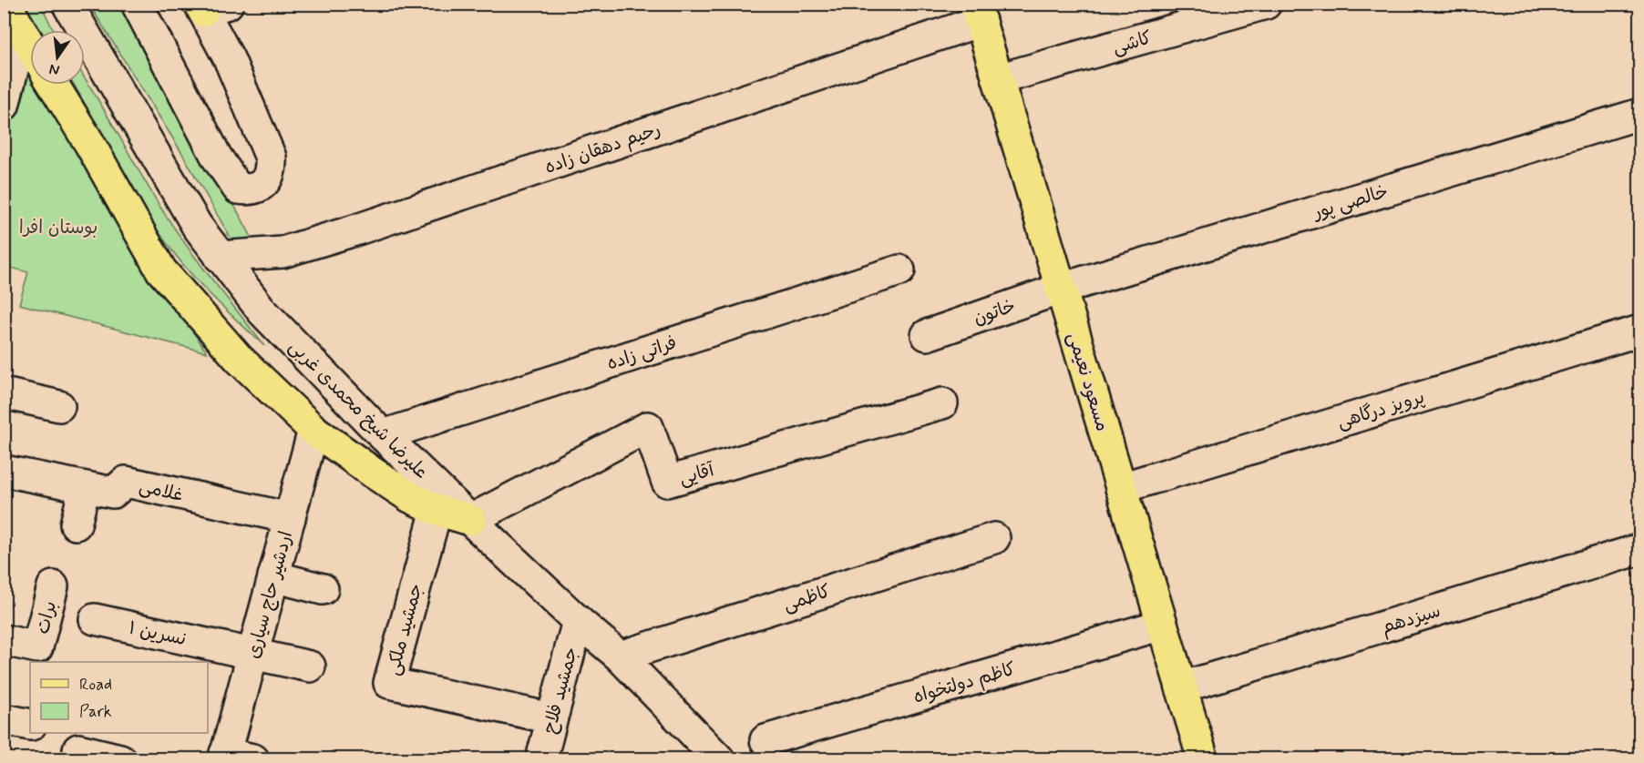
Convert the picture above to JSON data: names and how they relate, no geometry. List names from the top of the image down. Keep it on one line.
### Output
{"streets":{"main road":["مسعود نعیمی"],"street":["کاشی","رحیم دهقان زاده","خالصی پور","خاتون","فراتی زاده","علیرضا شیخ محمدی غربی","پرویز درگاهی","آقایی","غلامی","اردشیر حاج سیاری","کاظمی","برات","سیزدهم","جمشید ملکی","نسرین ۱","کاظم دولتخواه","جمشید فلاح"]},"crossings":[["کاشی","مسعود نعیمی"],["رحیم دهقان زاده","مسعود نعیمی"],["رحیم دهقان زاده","علیرضا شیخ محمدی غربی"],["خالصی پور","خاتون"],["خالصی پور","مسعود نعیمی"],["خاتون","مسعود نعیمی"],["فراتی زاده","علیرضا شیخ محمدی غربی"],["مسعود نعیمی","پرویز درگاهی"],["مسعود نعیمی","سیزدهم"],["مسعود نعیمی","کاظم دولتخواه"],["علیرضا شیخ محمدی غربی","آقایی"],["علیرضا شیخ محمدی غربی","کاظمی"],["علیرضا شیخ محمدی غربی","جمشید فلاح"],["غلامی","اردشیر حاج سیاری"],["اردشیر حاج سیاری","نسرین ۱"],["جمشید ملکی","جمشید فلاح"]],"parks":["بوستان افرا"],"legend":["Road","Park"],"north":"bottom"}
